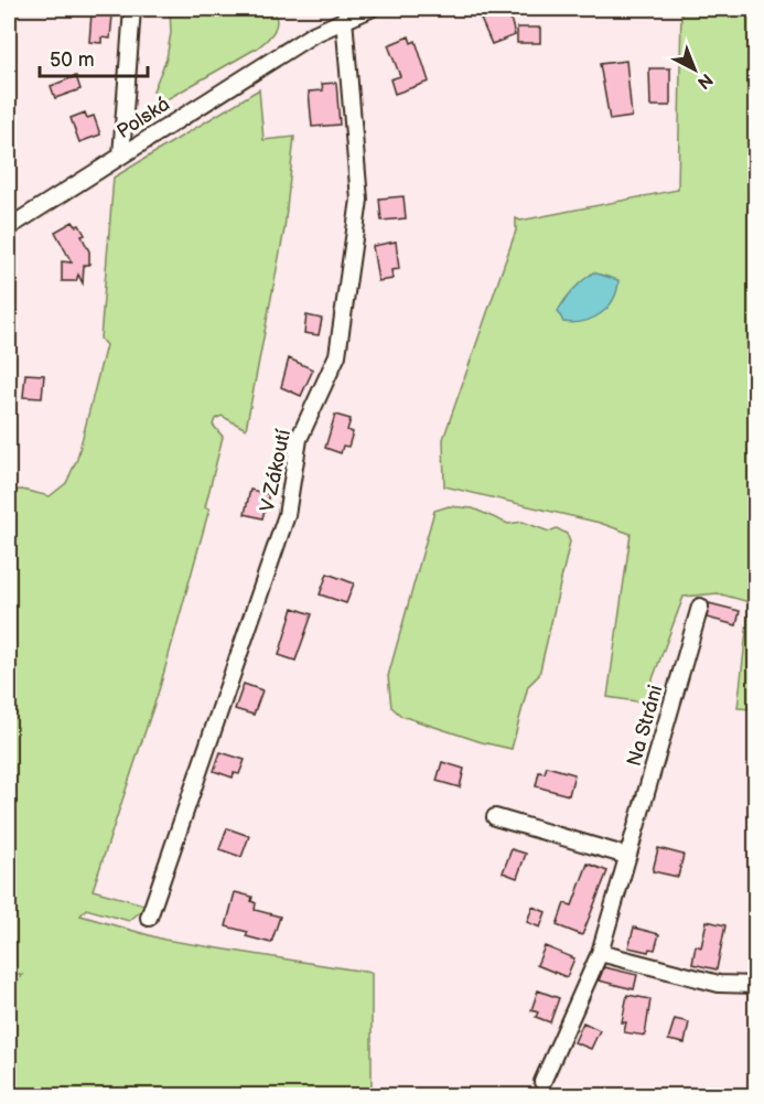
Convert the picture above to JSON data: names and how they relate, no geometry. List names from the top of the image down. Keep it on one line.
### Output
{"streets":{"street":["Polská","V Zákoutí","Na Stráni"]},"crossings":[["Polská","V Zákoutí"]],"scale_bar":"50 m","north":"bottom right"}
